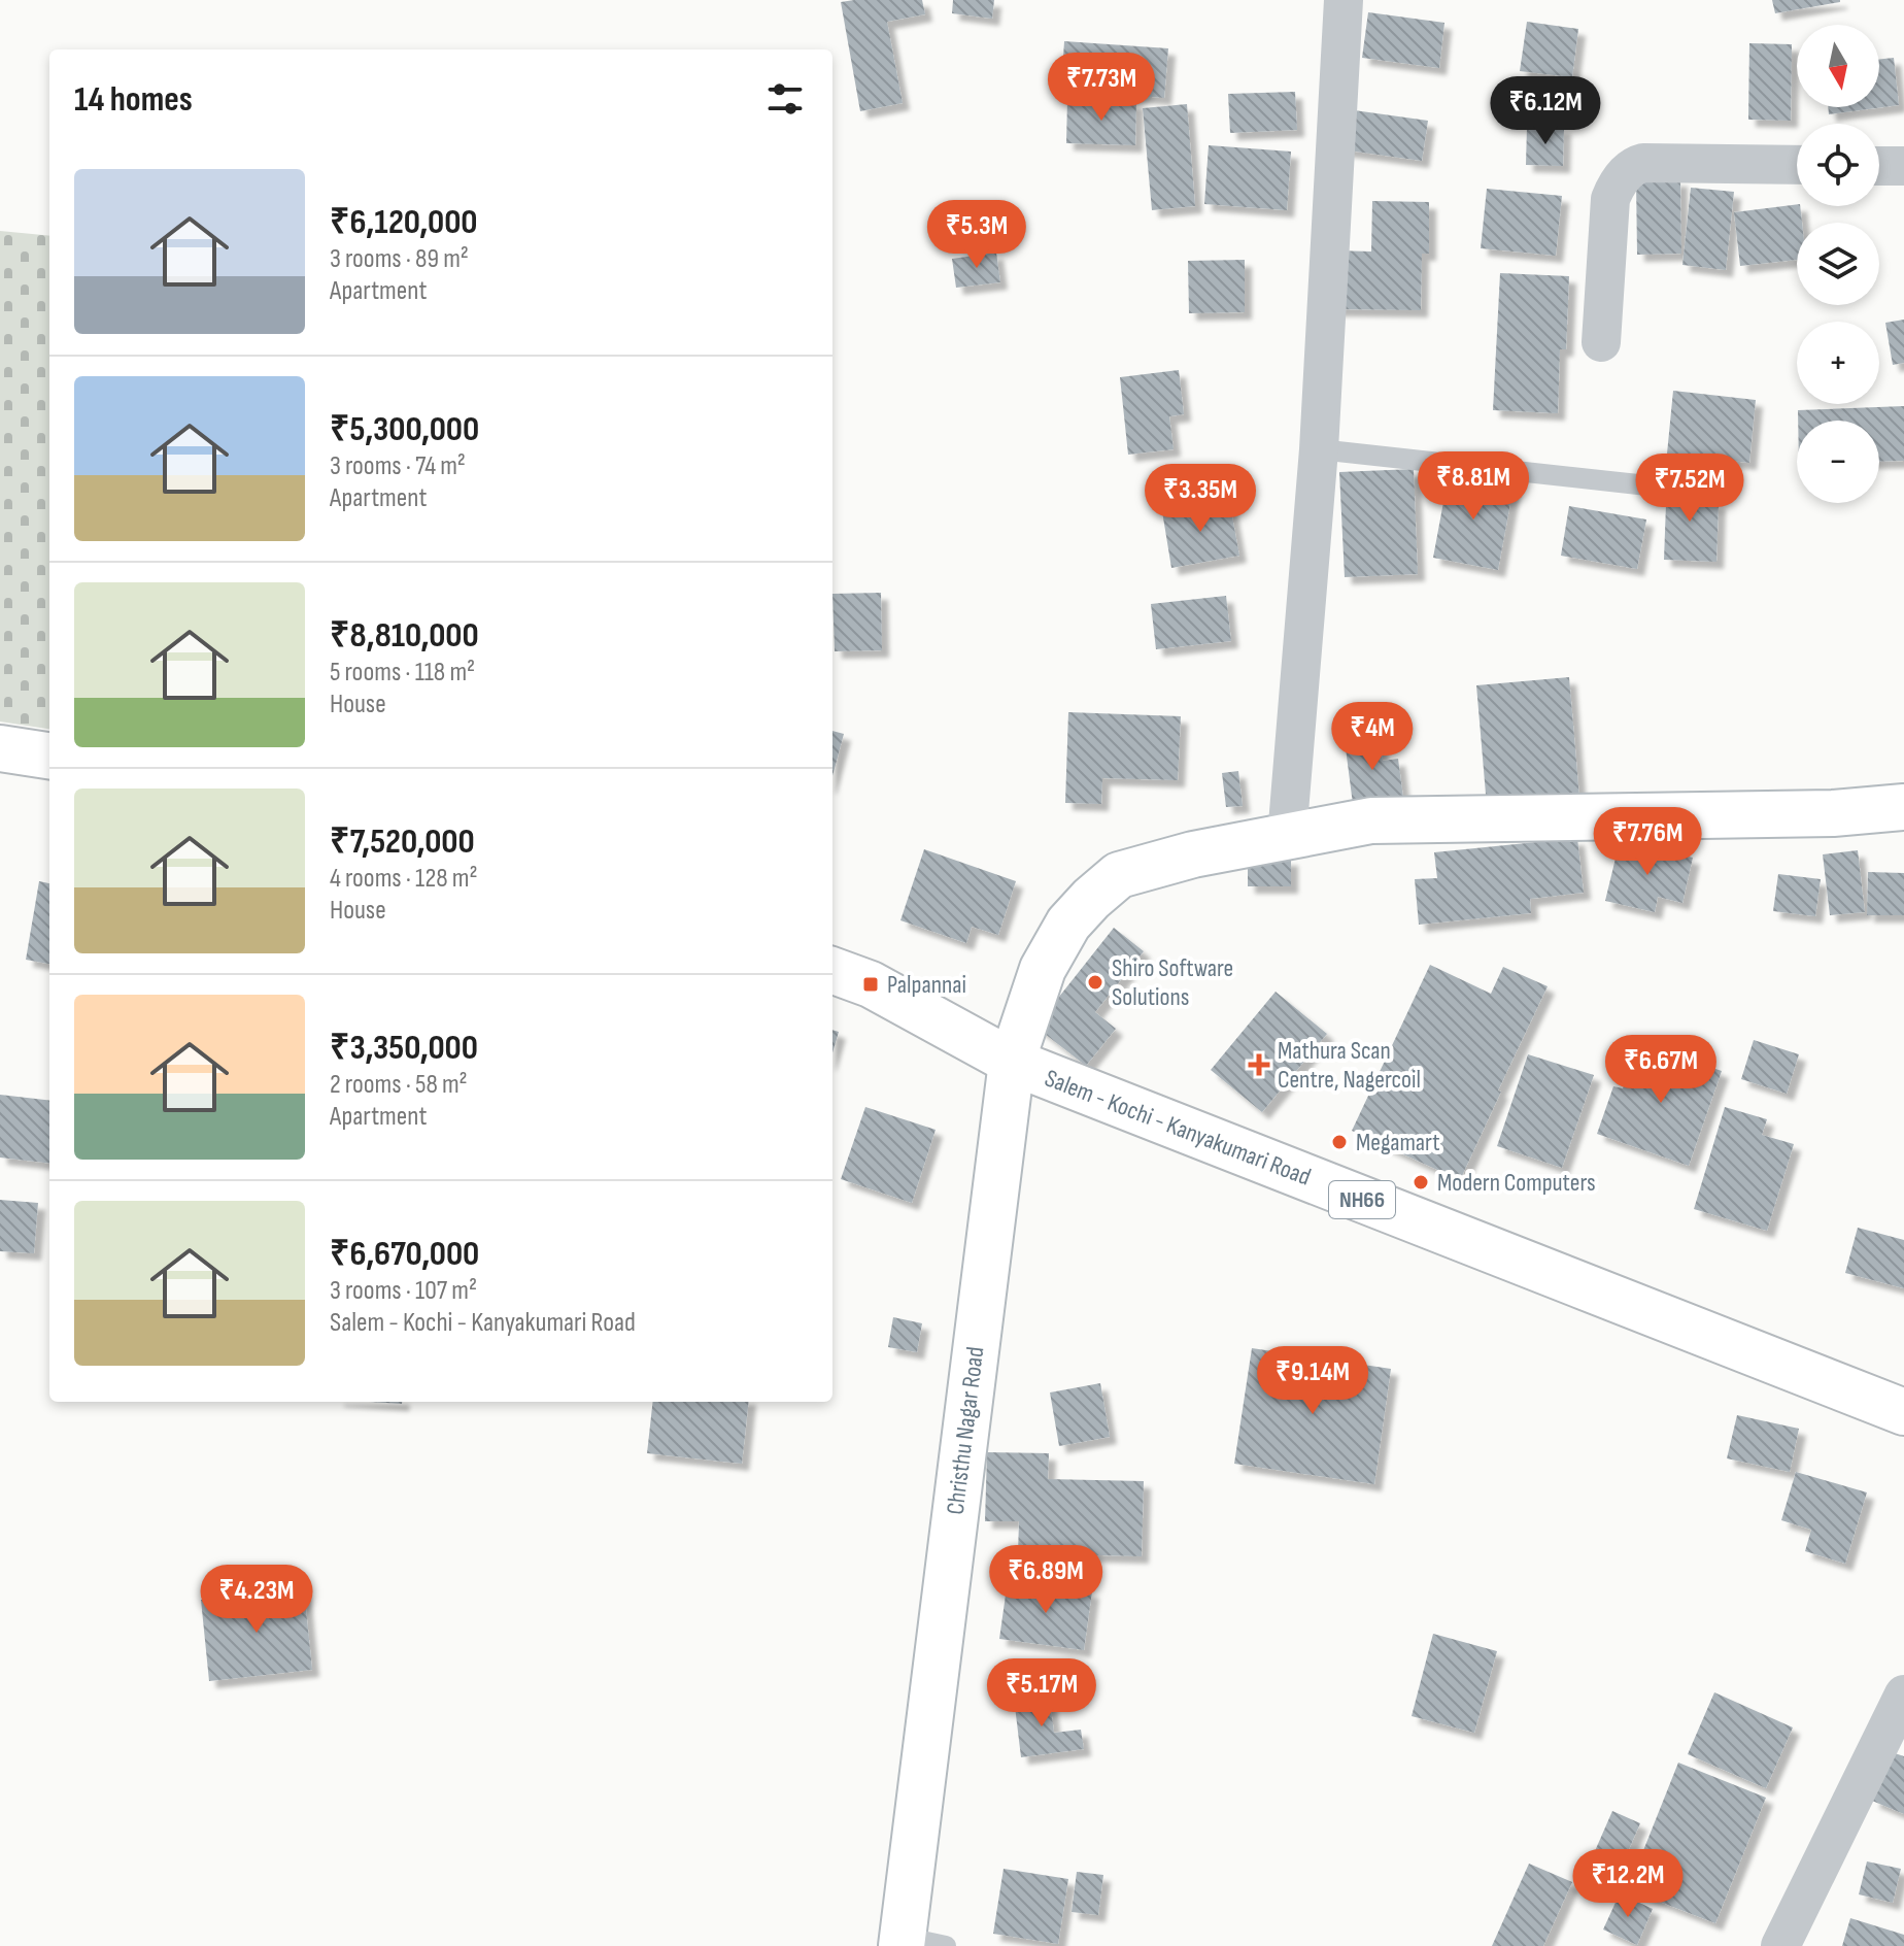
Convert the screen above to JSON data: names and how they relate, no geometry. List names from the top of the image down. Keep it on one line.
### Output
{"streets":{"main road":["Salem - Kochi - Kanyakumari Road","NH66","Christhu Nagar Road"]},"crossings":[["Salem - Kochi - Kanyakumari Road","Christhu Nagar Road"]],"places":{"other":["Shiro Software Solutions","Megamart","Modern Computers"],"transit":["Palpannai"],"health":["Mathura Scan Centre, Nagercoil"]},"north":"bottom","page":{"map_buttons":["+","−"],"heading":"14 homes","price":["₹7.73M","₹6.12M","₹5.3M","₹8.81M","₹7.52M","₹3.35M","₹4M","₹7.76M","₹6.67M","₹9.14M","₹6.89M","₹4.23M","₹5.17M","₹12.2M"],"list":[{"name":"₹6,120,000","note":"3 rooms · 89 m² · Apartment"},{"name":"₹5,300,000","note":"3 rooms · 74 m² · Apartment"},{"name":"₹8,810,000","note":"5 rooms · 118 m² · House"},{"name":"₹7,520,000","note":"4 rooms · 128 m² · House"},{"name":"₹3,350,000","note":"2 rooms · 58 m² · Apartment"},{"name":"₹6,670,000","note":"3 rooms · 107 m² · Salem - Kochi - Kanyakumari Road"}]}}
